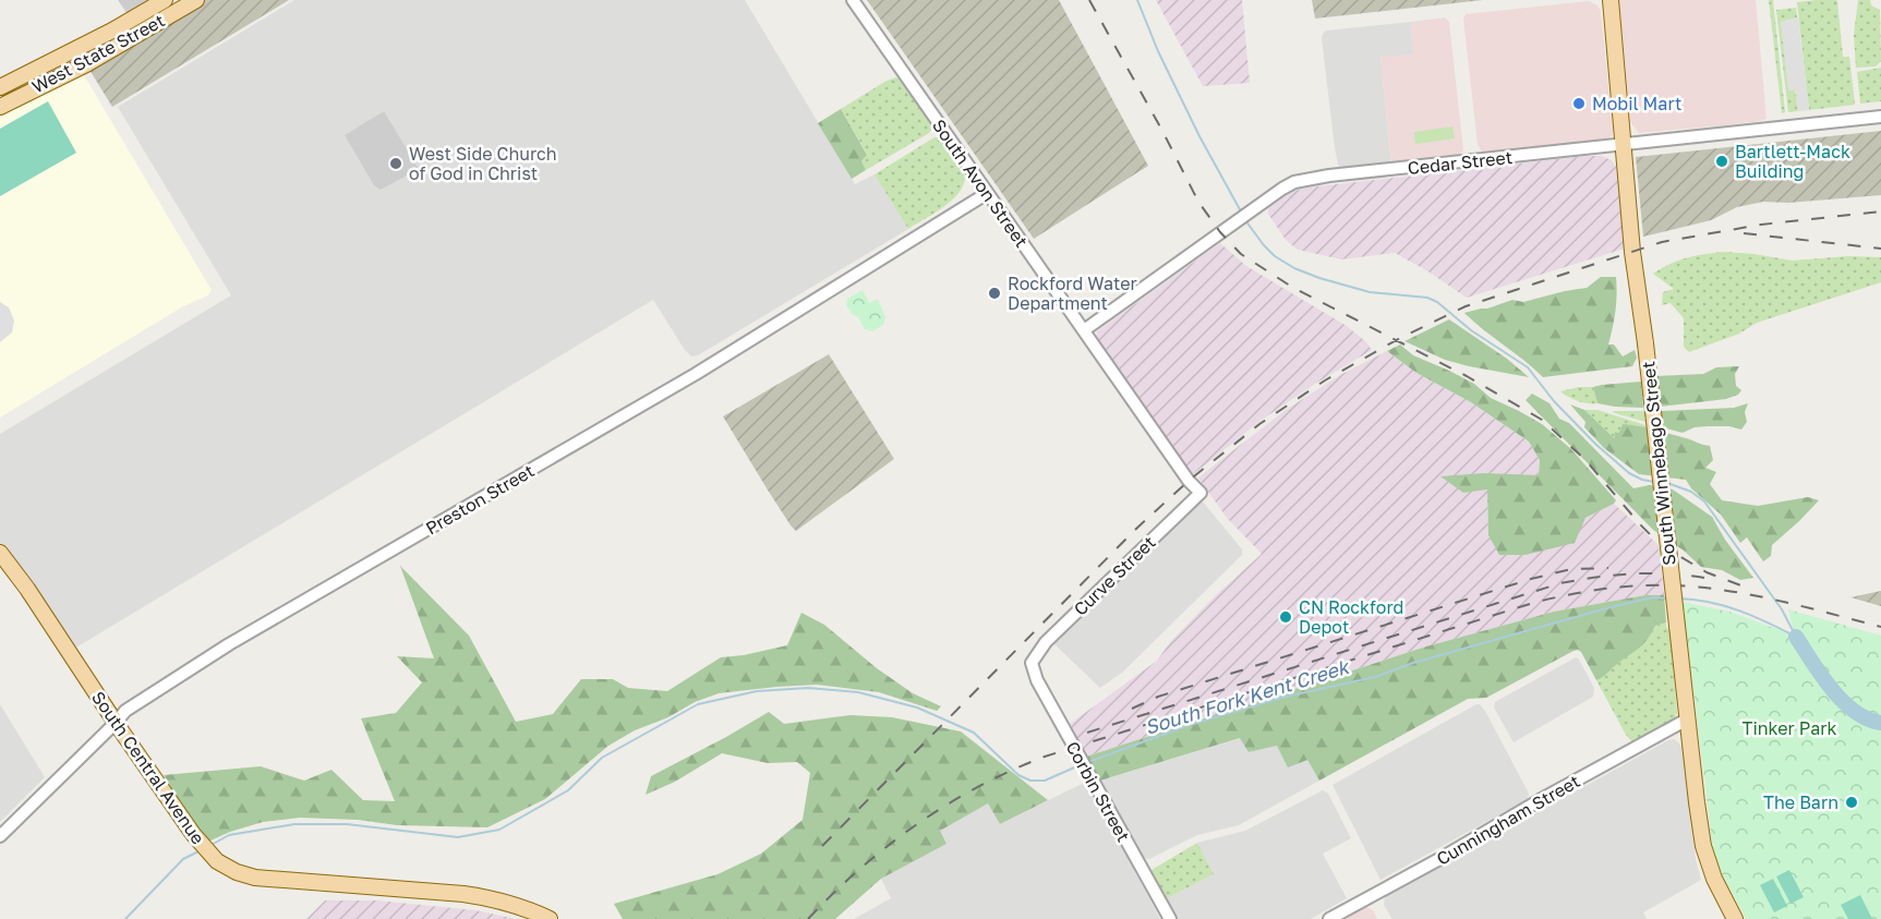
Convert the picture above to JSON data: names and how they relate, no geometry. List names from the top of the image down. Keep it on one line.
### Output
{"streets":{"main road":["West State Street","South Winnebago Street","South Central Avenue"],"street":["Cedar Street","South Avon Street","Preston Street","Curve Street","Corbin Street","Cunningham Street"]},"crossings":[["Cedar Street","South Avon Street"],["Cedar Street","South Winnebago Street"],["South Avon Street","Preston Street"],["South Avon Street","Curve Street"],["South Winnebago Street","Cunningham Street"],["Preston Street","South Central Avenue"],["Curve Street","Corbin Street"]],"water":["South Fork Kent Creek"],"parks":["Tinker Park"],"places":["Mobil Mart","Bartlett-Mack Building","West Side Church of God in Christ","Rockford Water Department","CN Rockford Depot","The Barn"]}
